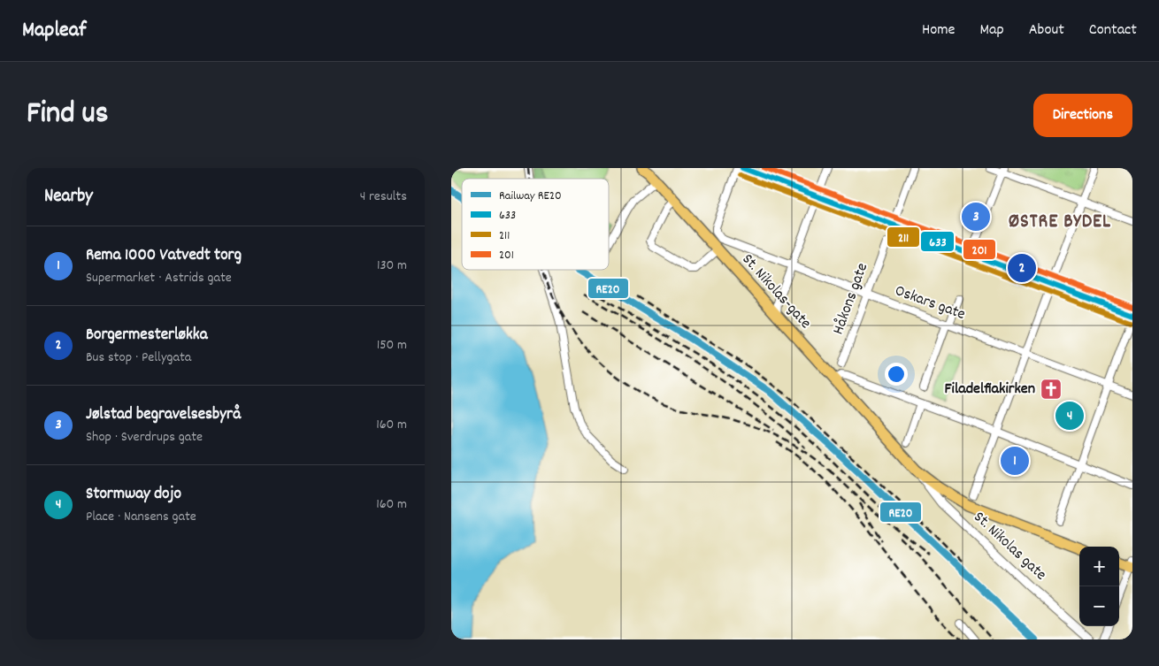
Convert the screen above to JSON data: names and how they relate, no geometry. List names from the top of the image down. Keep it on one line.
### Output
{"streets":{"main road":["St. Nikolas-gate"],"street":["Håkons gate","Oskars gate","St. Nikolas gate"]},"crossings":[["St. Nikolas-gate","St. Nikolas gate"],["Håkons gate","Oskars gate"]],"districts":["ØSTRE BYDEL"],"places":{"church":["Filadelfiakirken"]},"lines":["transit line 633","transit line 201","transit line 211","rail line RE20"],"legend":["Railway RE20","633","211","201"],"page":{"header":"Mapleaf","nav":["Home","Map","About","Contact"],"title":"Find us","buttons":"Directions","heading":["Nearby","4 results"],"pins":["3","2","4","1"],"list":[{"mark":"1","name":"Rema 1000 Vatvedt torg","note":"Supermarket · Astrids gate","value":"130 m"},{"mark":"2","name":"Borgermesterløkka","note":"Bus stop · Pellygata","value":"150 m"},{"mark":"3","name":"Jølstad begravelsesbyrå","note":"Shop · Sverdrups gate","value":"160 m"},{"mark":"4","name":"Stormway dojo","note":"Place · Nansens gate","value":"160 m"}],"map_buttons":["+","−"]}}
